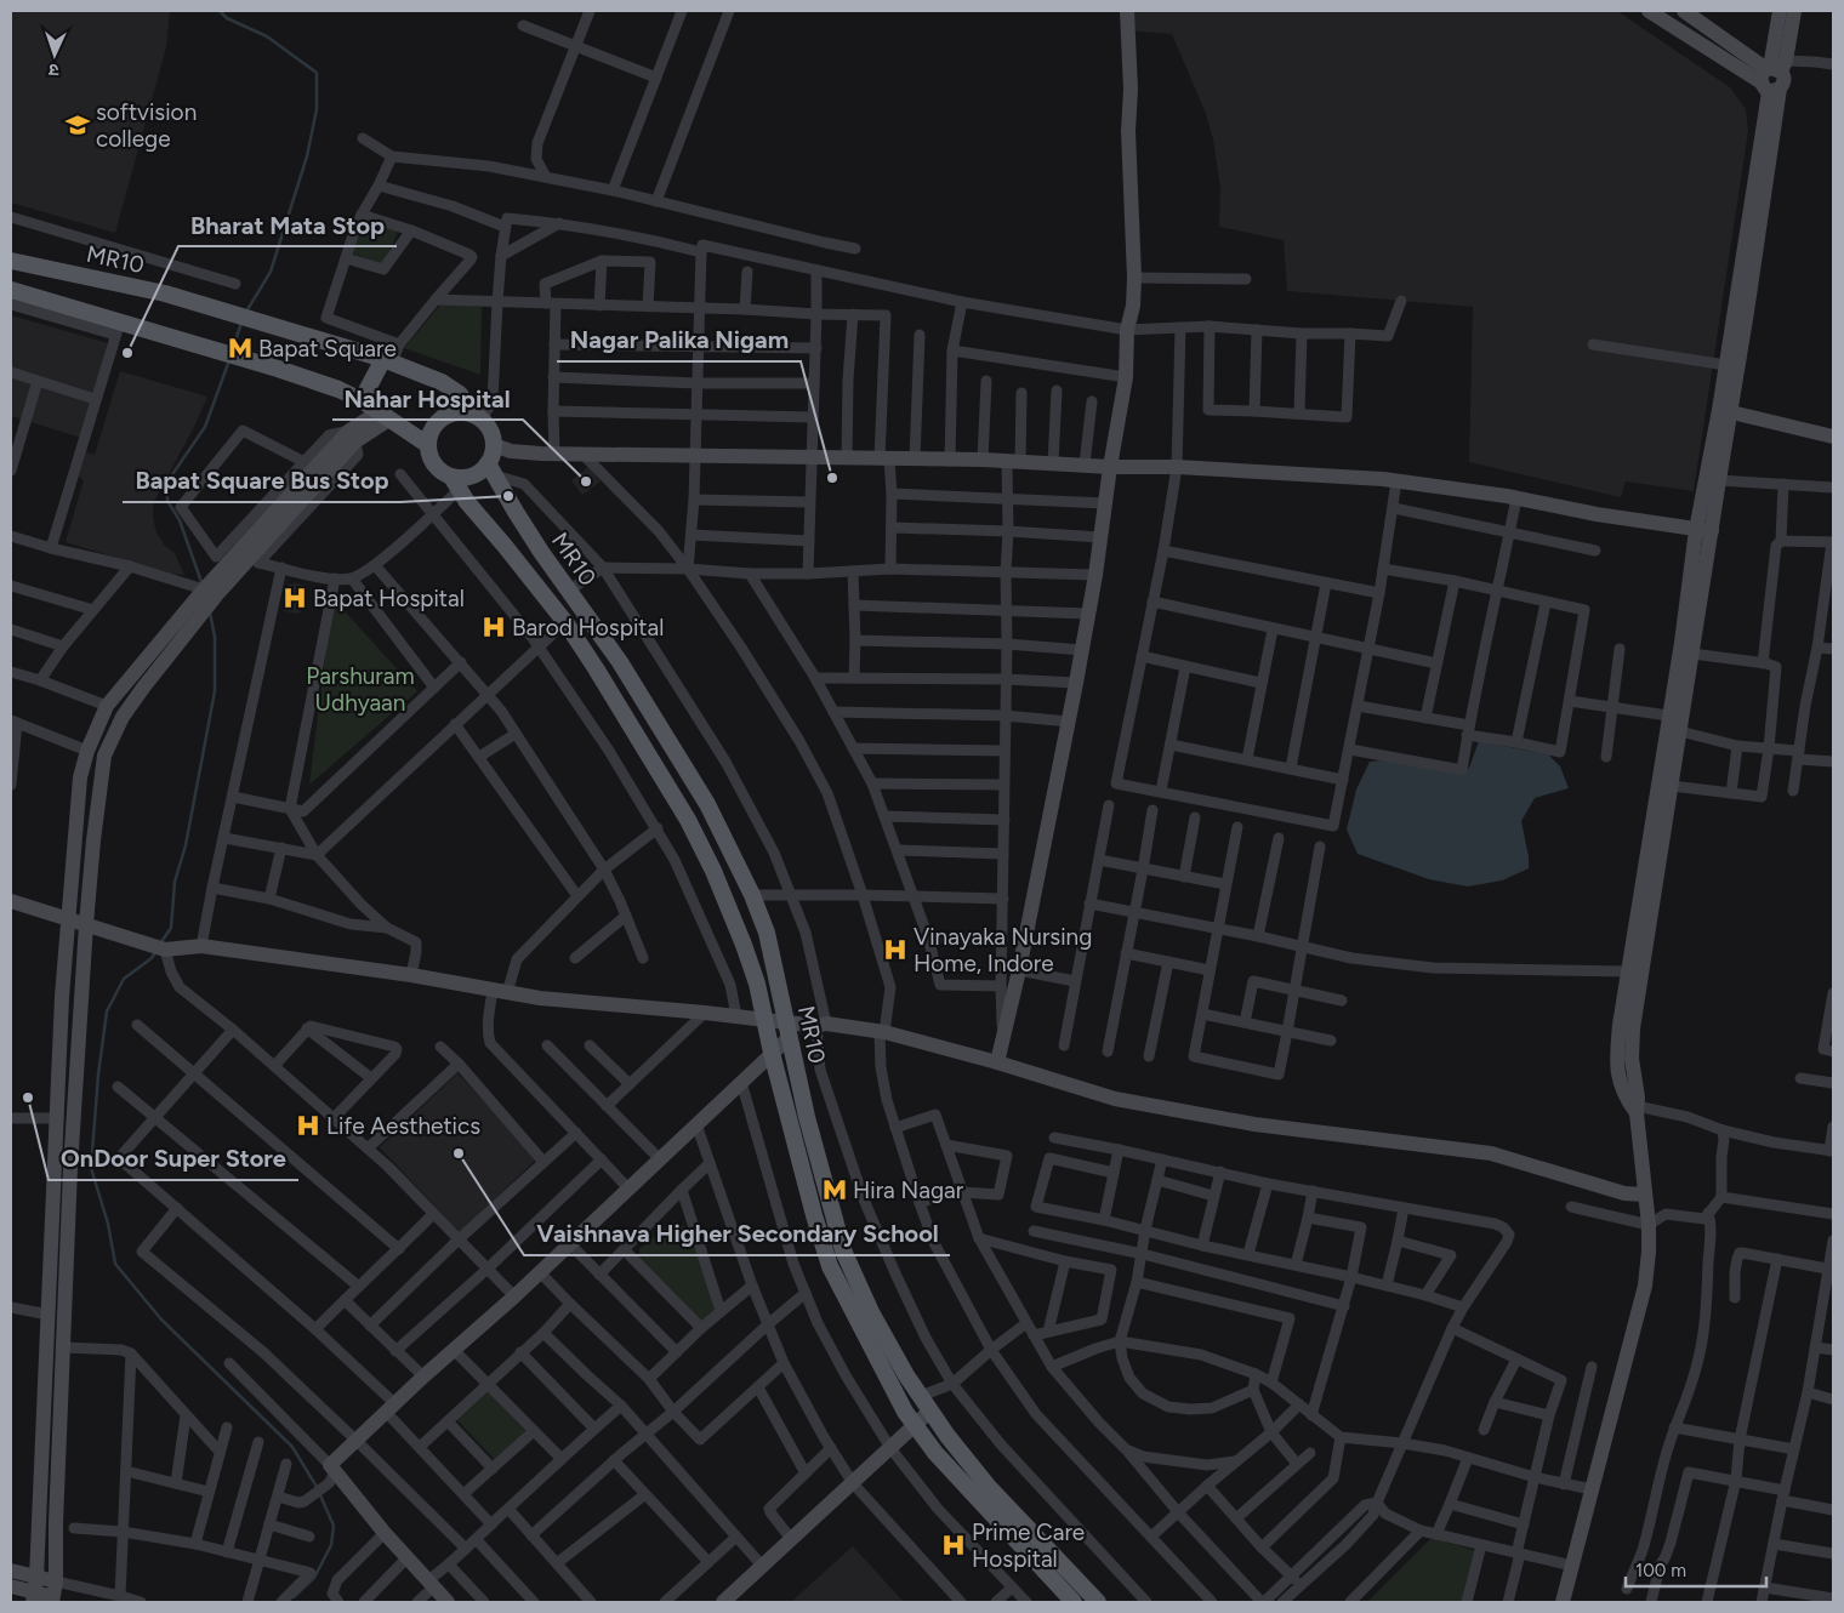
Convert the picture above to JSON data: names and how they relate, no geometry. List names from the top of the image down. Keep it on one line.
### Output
{"streets":{"main road":["MR10"]},"parks":["Parshuram Udhyaan"],"places":{"school or university":["softvision college"],"metro station":["Bapat Square","Hira Nagar"],"other":["Bharat Mata Stop","Nagar Palika Nigam","Nahar Hospital","Bapat Square Bus Stop","OnDoor Super Store","Vaishnava Higher Secondary School"],"hospital":["Bapat Hospital","Barod Hospital","Vinayaka Nursing Home, Indore","Life Aesthetics","Prime Care Hospital"]},"scale_bar":"100 m","north":"bottom"}
